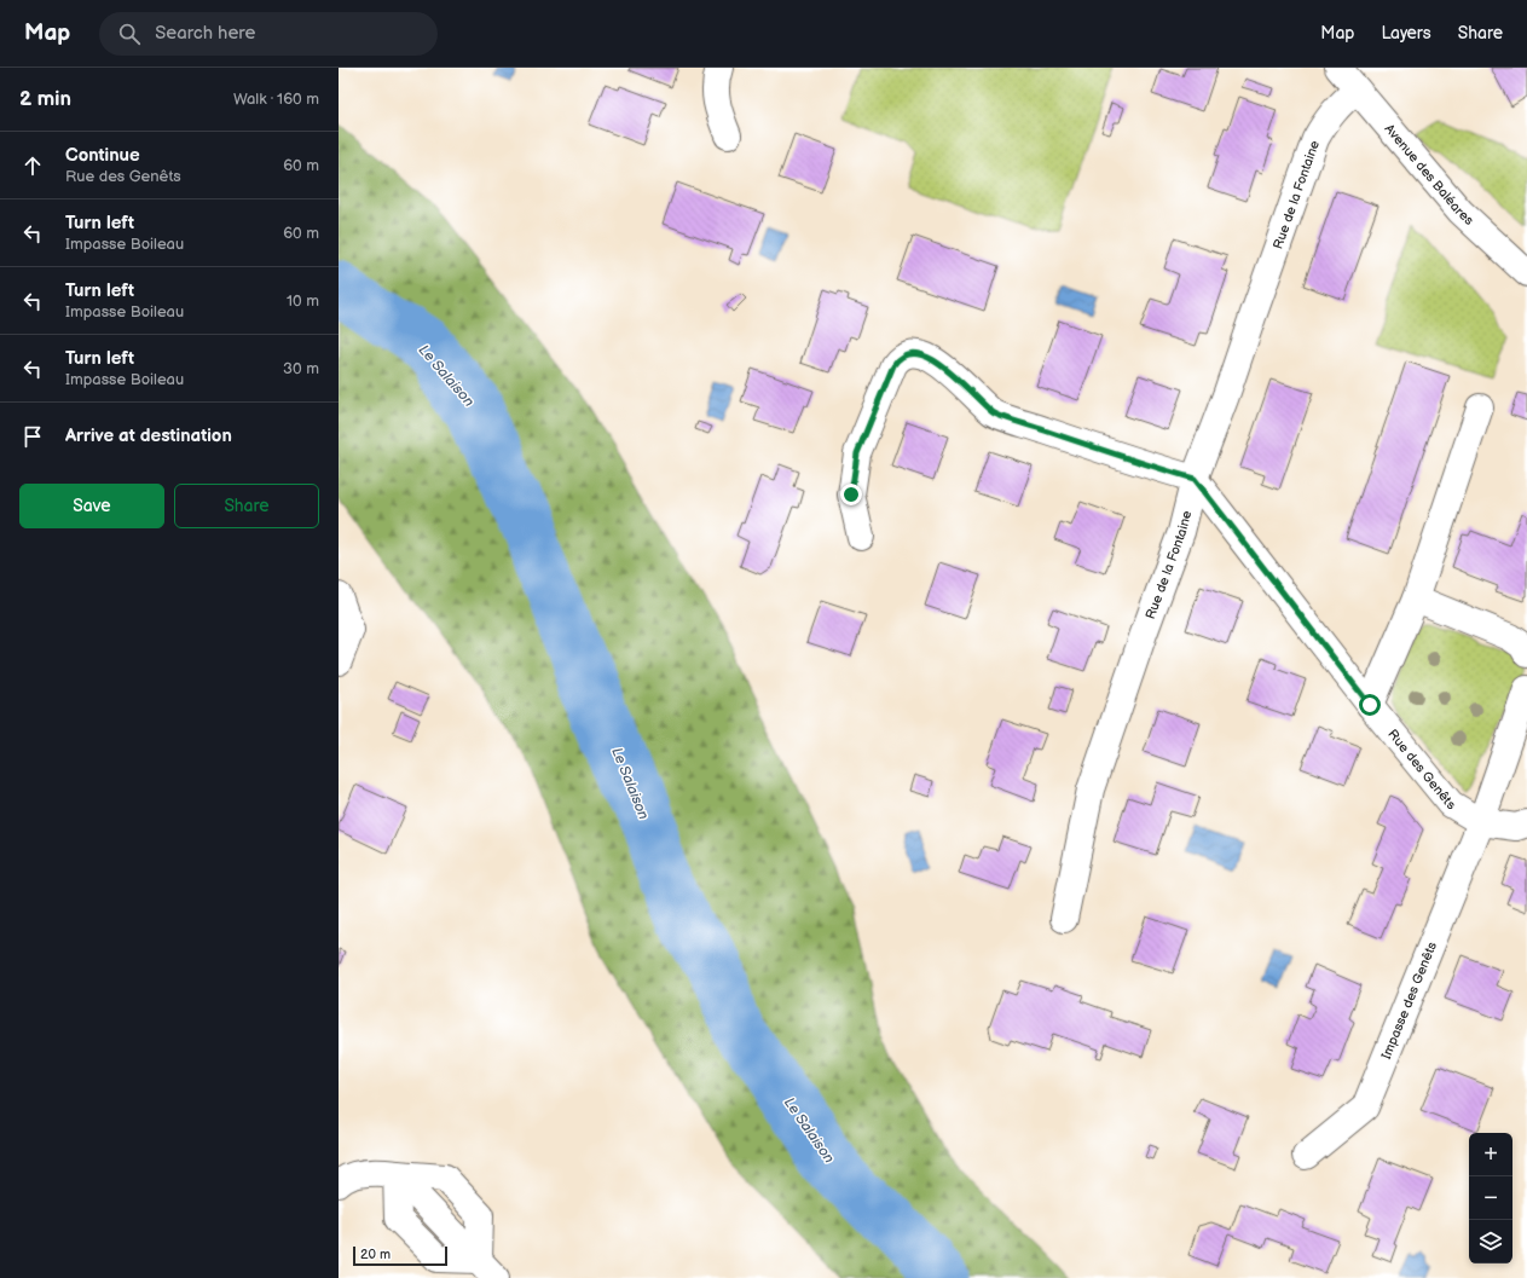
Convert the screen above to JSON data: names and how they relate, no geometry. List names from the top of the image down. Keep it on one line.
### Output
{"streets":{"street":["Avenue des Baléares","Rue de la Fontaine","Rue des Genêts","Impasse des Genêts"]},"crossings":[["Avenue des Baléares","Rue de la Fontaine"],["Rue de la Fontaine","Rue des Genêts"],["Rue des Genêts","Impasse des Genêts"]],"water":["Le Salaison"],"scale_bar":"20 m","page":{"header":"Map","search":"Search here","nav":["Map","Layers","Share"],"heading":["2 min","Walk · 160 m"],"list":[["Continue","Rue des Genêts","60 m"],["Turn left","Impasse Boileau","60 m"],["Turn left","Impasse Boileau","10 m"],["Turn left","Impasse Boileau","30 m"],"Arrive at destination"],"buttons":["Save","Share"],"map_buttons":["+","−"],"scale":"20 m"}}
